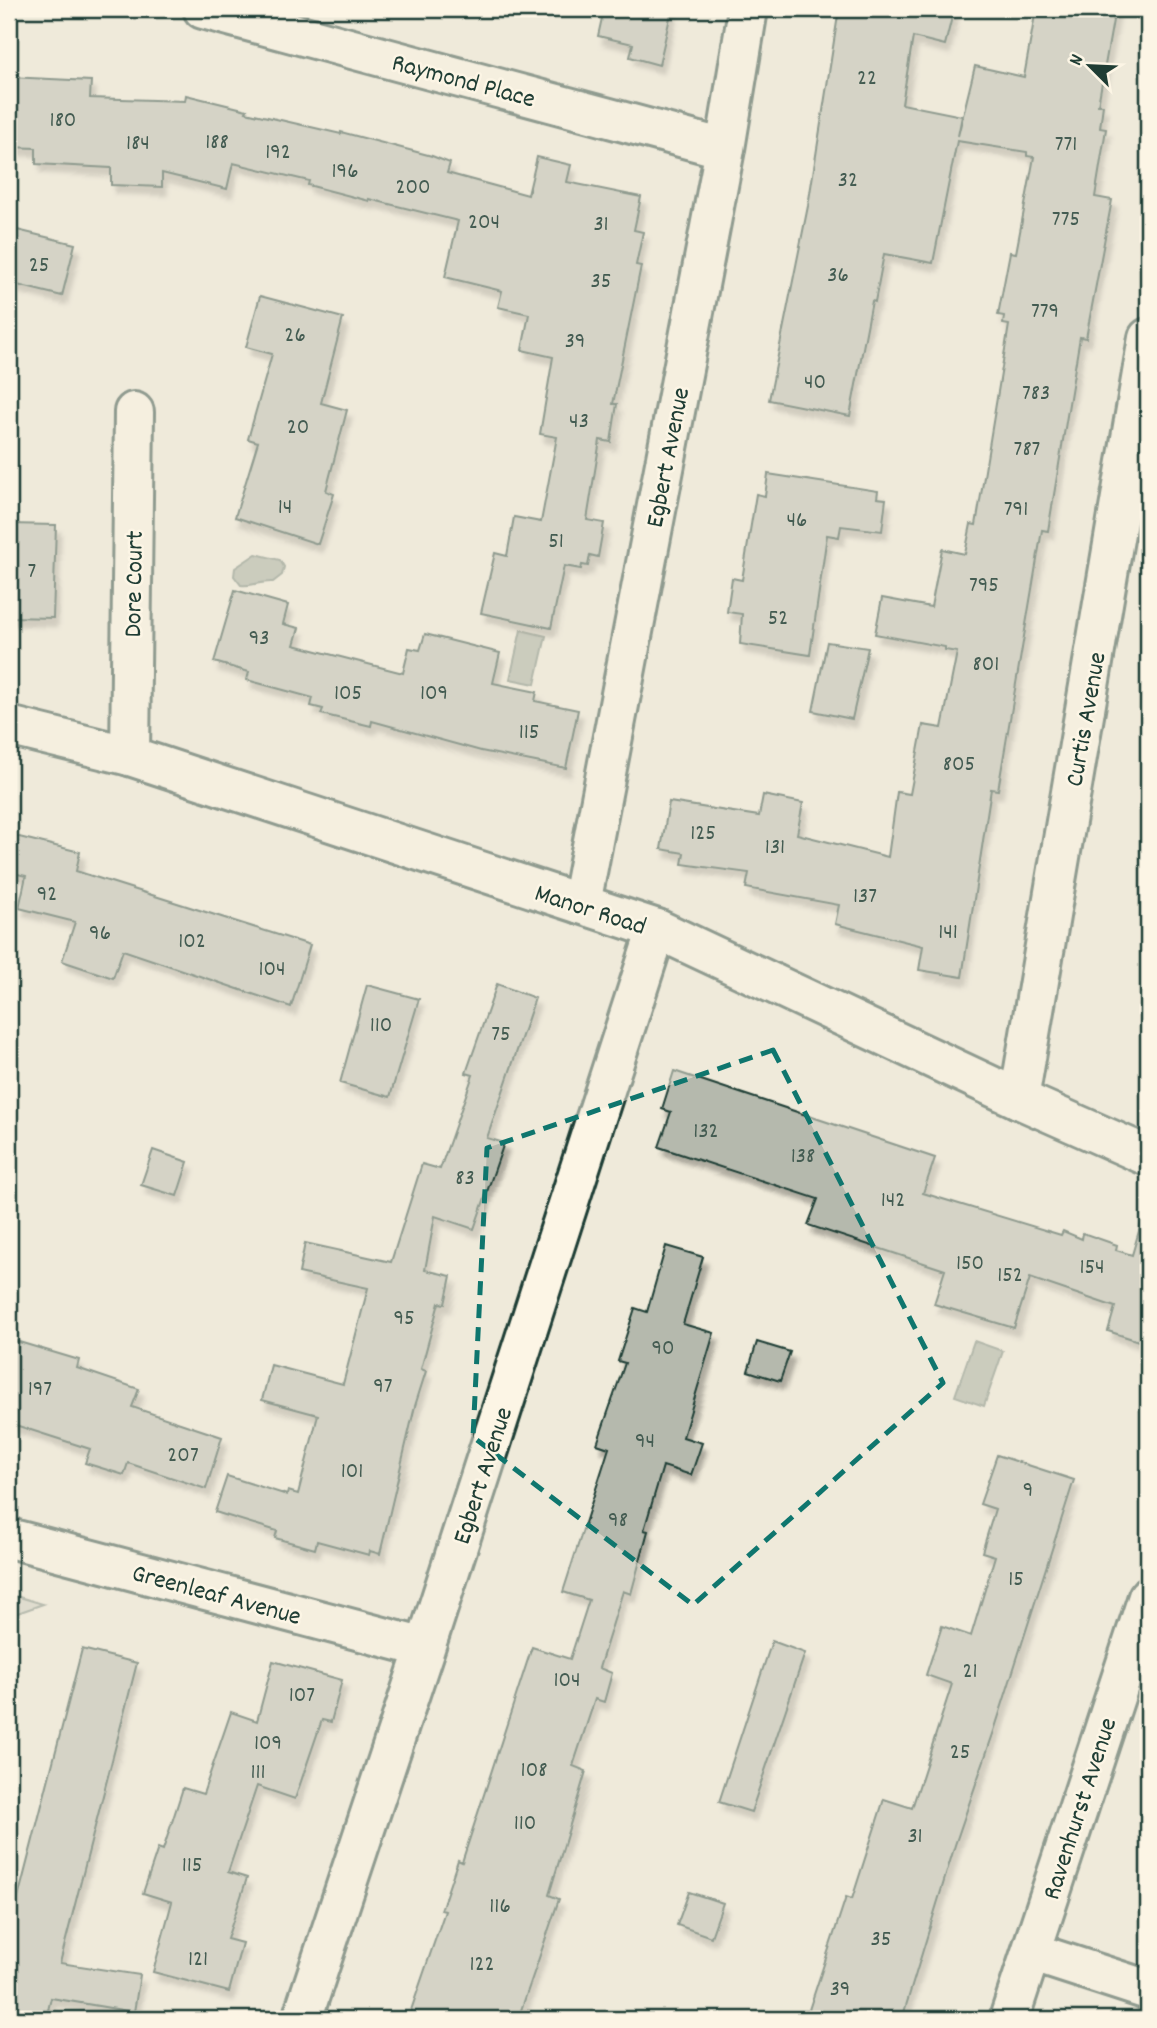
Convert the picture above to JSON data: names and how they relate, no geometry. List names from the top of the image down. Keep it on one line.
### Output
{"streets":{"street":["Raymond Place","Egbert Avenue","Dore Court","Curtis Avenue","Manor Road","Greenleaf Avenue","Ravenhurst Avenue"]},"crossings":[["Raymond Place","Egbert Avenue"],["Egbert Avenue","Manor Road"],["Egbert Avenue","Greenleaf Avenue"],["Dore Court","Manor Road"],["Curtis Avenue","Manor Road"]],"house_numbers":["22","180","188","184","771","192","196","32","200","775","204","31","25","36","35","779","26","39","40","783","43","20","787","14","791","46","51","7","795","52","93","801","105","109","115","805","125","131","92","137","141","96","102","104","110","75","132","138","83","142","150","154","152","95","90","97","197","94","207","101","9","98","15","21","104","107","109","25","108","111","110","31","115","116","35","121","122","39"],"north":"top left"}
